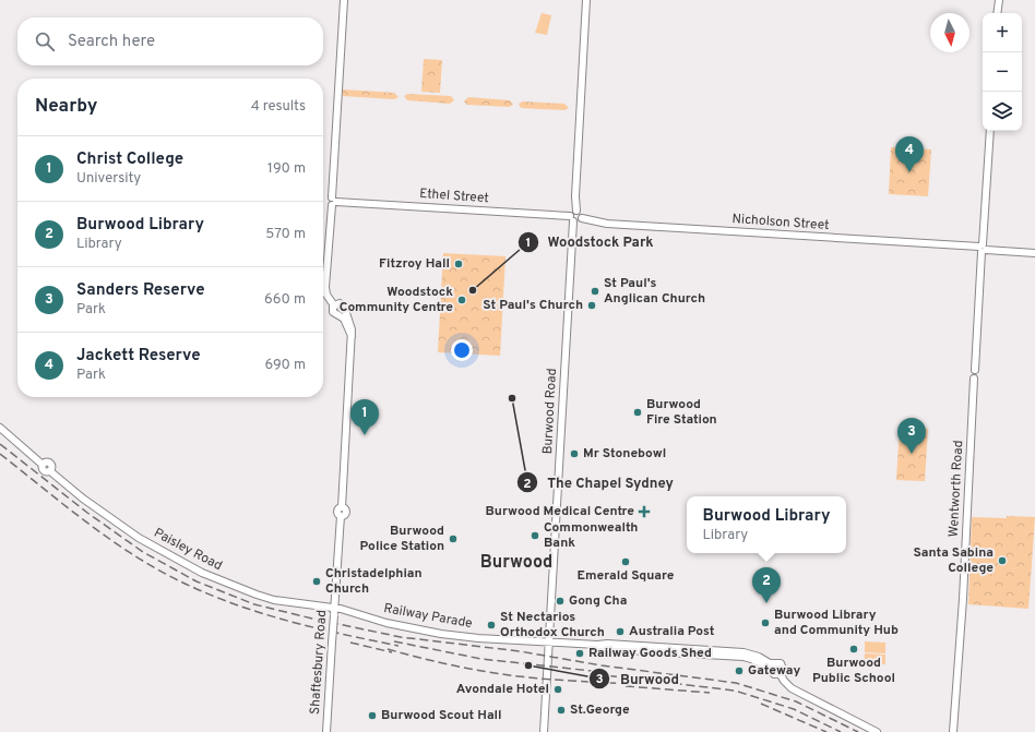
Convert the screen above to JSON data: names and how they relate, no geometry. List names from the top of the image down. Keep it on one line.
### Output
{"streets":{"street":["Ethel Street","Nicholson Street","Burwood Road","Wentworth Road","Paisley Road","Railway Parade","Shaftesbury Road"]},"crossings":[["Ethel Street","Nicholson Street"],["Ethel Street","Burwood Road"],["Ethel Street","Shaftesbury Road"],["Nicholson Street","Burwood Road"],["Nicholson Street","Wentworth Road"],["Burwood Road","Railway Parade"],["Paisley Road","Railway Parade"],["Paisley Road","Shaftesbury Road"],["Railway Parade","Shaftesbury Road"]],"districts":["Burwood"],"places":{"other":["Fitzroy Hall","Woodstock Park","St Paul's Anglican Church","Woodstock Community Centre","St Paul's Church","The Chapel Sydney","Burwood Fire Station","Mr Stonebowl","Commonwealth Bank","Burwood Police Station","Santa Sabina College","Emerald Square","Christadelphian Church","Gong Cha","Burwood Library and Community Hub","St Nectarios Orthodox Church","Australia Post","Burwood Public School","Railway Goods Shed","Burwood","Gateway","Avondale Hotel","St.George","Burwood Scout Hall"],"health":["Burwood Medical Centre"]},"north":"bottom","page":{"map_buttons":["+","−"],"search":"Search here","heading":["Nearby","4 results"],"list":[{"mark":"1","name":"Christ College","note":"University","value":"190 m"},{"mark":"2","name":"Burwood Library","note":"Library","value":"570 m"},{"mark":"3","name":"Sanders Reserve","note":"Park","value":"660 m"},{"mark":"4","name":"Jackett Reserve","note":"Park","value":"690 m"}],"pins":["4","1","3","2"],"popup":["Burwood Library","Library"]}}
